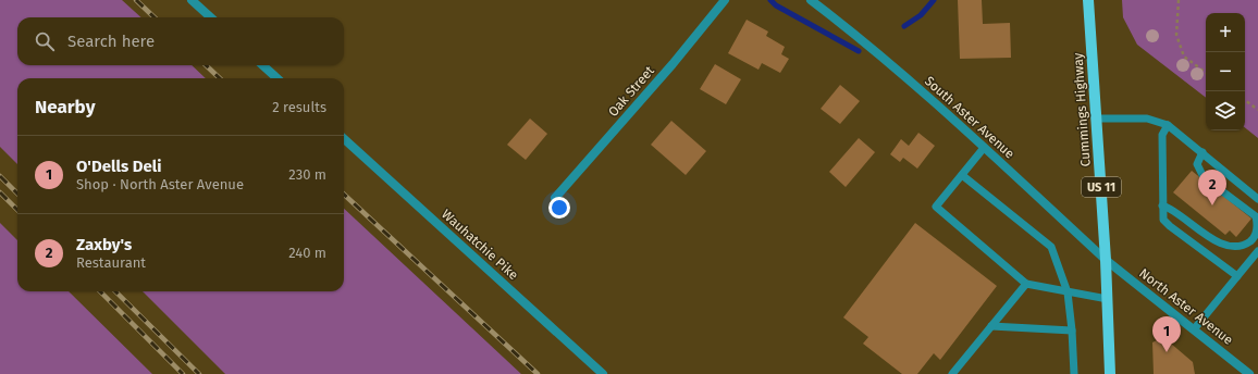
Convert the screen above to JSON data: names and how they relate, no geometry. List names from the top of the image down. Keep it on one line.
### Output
{"streets":{"main road":["Cummings Highway","US 11"],"street":["Oak Street","South Aster Avenue","Wauhatchie Pike","North Aster Avenue"]},"crossings":[["Cummings Highway","South Aster Avenue"],["Cummings Highway","North Aster Avenue"],["South Aster Avenue","North Aster Avenue"]],"page":{"map_buttons":["+","−"],"search":"Search here","heading":["Nearby","2 results"],"list":[{"mark":"1","name":"O'Dells Deli","note":"Shop · North Aster Avenue","value":"230 m"},{"mark":"2","name":"Zaxby's","note":"Restaurant","value":"240 m"}],"pins":["2","1"]}}
